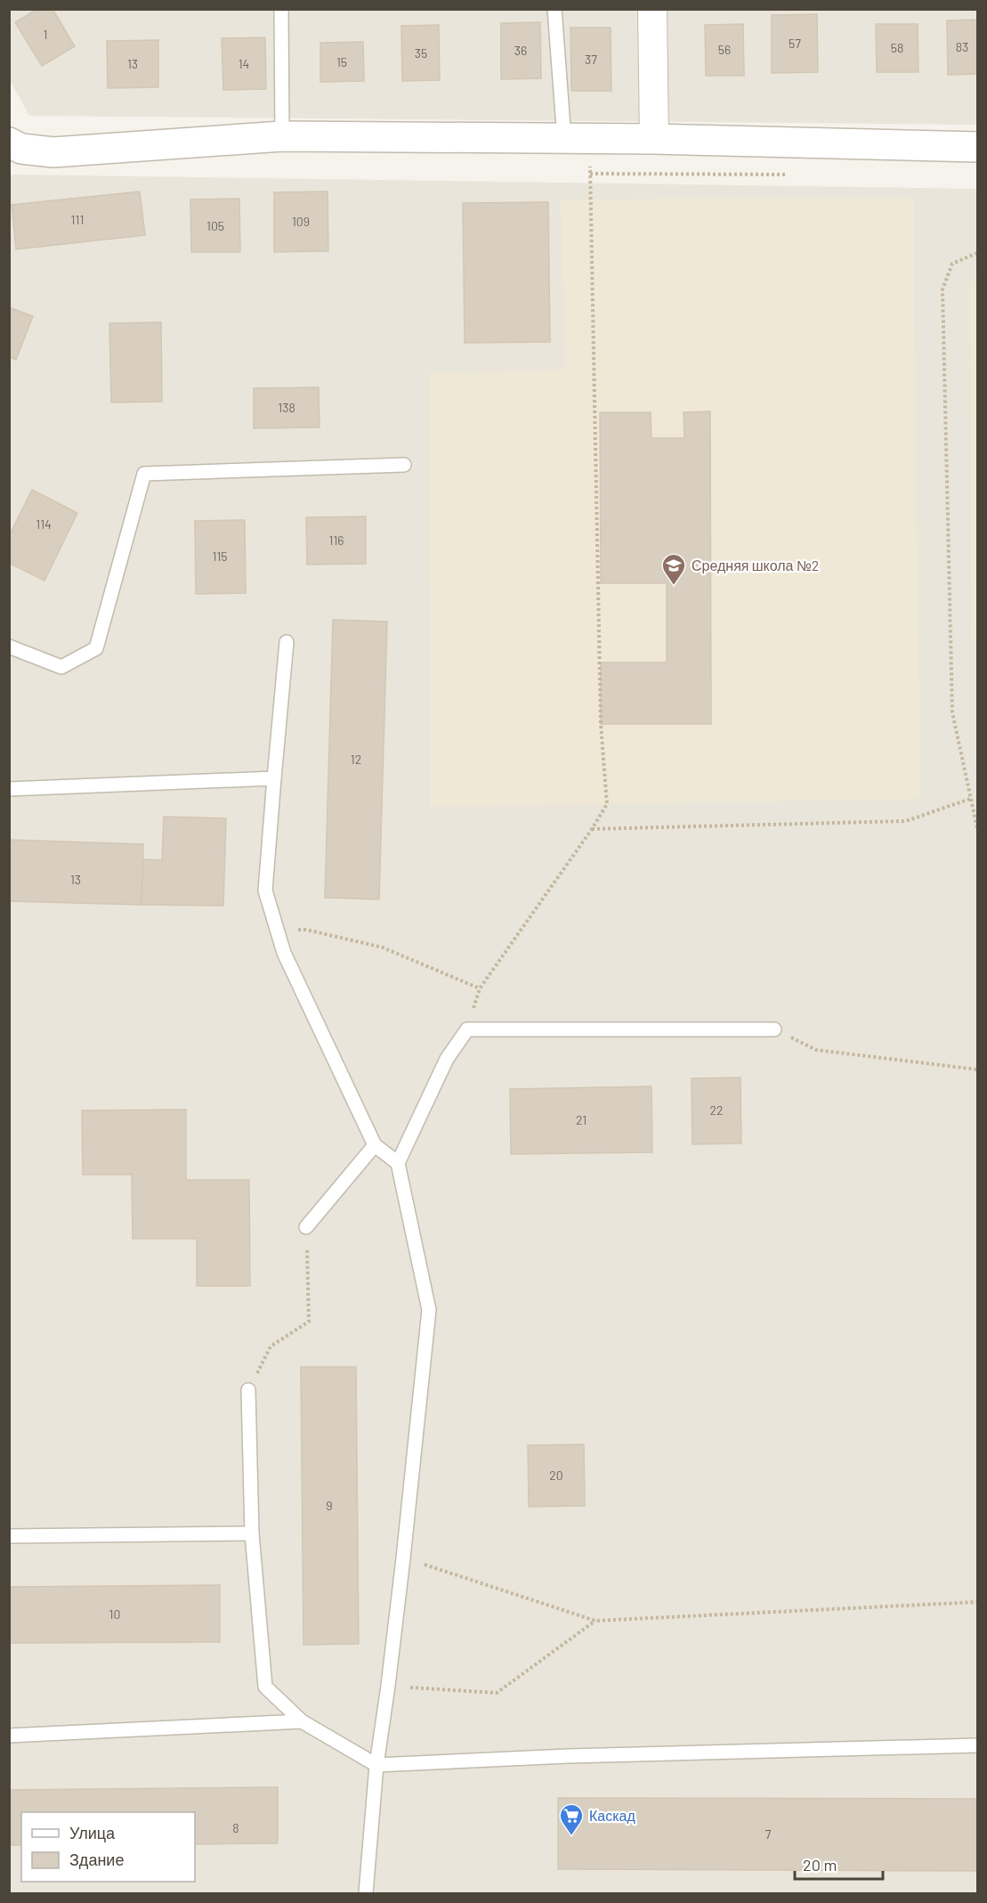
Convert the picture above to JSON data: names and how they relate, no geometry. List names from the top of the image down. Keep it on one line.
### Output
{"places":{"school or university":["Средняя школа №2"],"supermarket":["Каскад"]},"house_numbers":["1","57","83","58","56","36","35","37","15","13","14","111","109","105","138","114","116","115","12","13","22","21","20","9","10","8","7"],"legend":["Улица","Здание"],"scale_bar":"20 m"}
